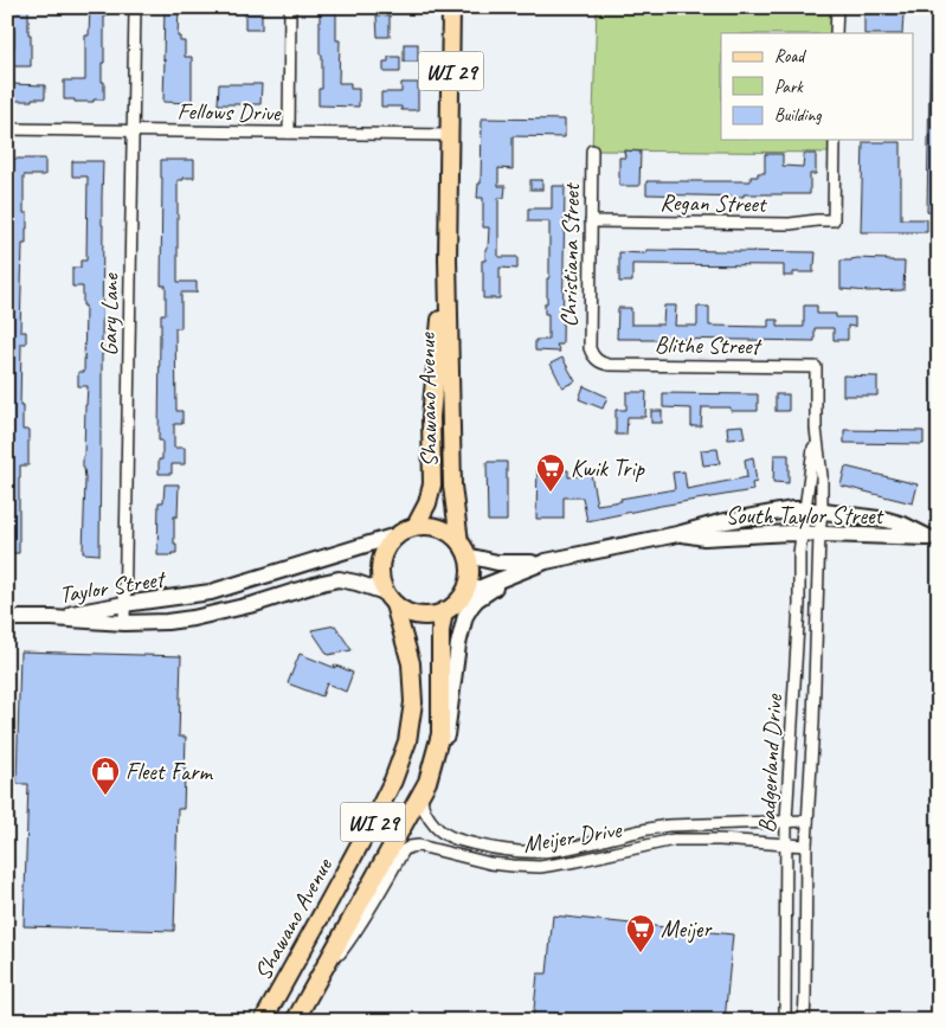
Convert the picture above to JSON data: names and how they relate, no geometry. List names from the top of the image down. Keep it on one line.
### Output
{"streets":{"main road":["WI 29","Shawano Avenue"],"street":["Fellows Drive","Regan Street","Christiana Street","Gary Lane","Blithe Street","South Taylor Street","Taylor Street","Badgerland Drive","Meijer Drive"]},"crossings":[["WI 29","Shawano Avenue"],["WI 29","South Taylor Street"],["WI 29","Taylor Street"],["WI 29","Meijer Drive"],["Fellows Drive","Gary Lane"],["Fellows Drive","Shawano Avenue"],["Regan Street","Christiana Street"],["Christiana Street","Blithe Street"],["Gary Lane","Taylor Street"],["Blithe Street","South Taylor Street"],["Blithe Street","Badgerland Drive"],["Shawano Avenue","South Taylor Street"],["Shawano Avenue","Taylor Street"],["South Taylor Street","Taylor Street"],["South Taylor Street","Badgerland Drive"],["Badgerland Drive","Meijer Drive"]],"places":{"supermarket":["Kwik Trip","Meijer"],"shop":["Fleet Farm"]},"legend":["Road","Park","Building"]}
